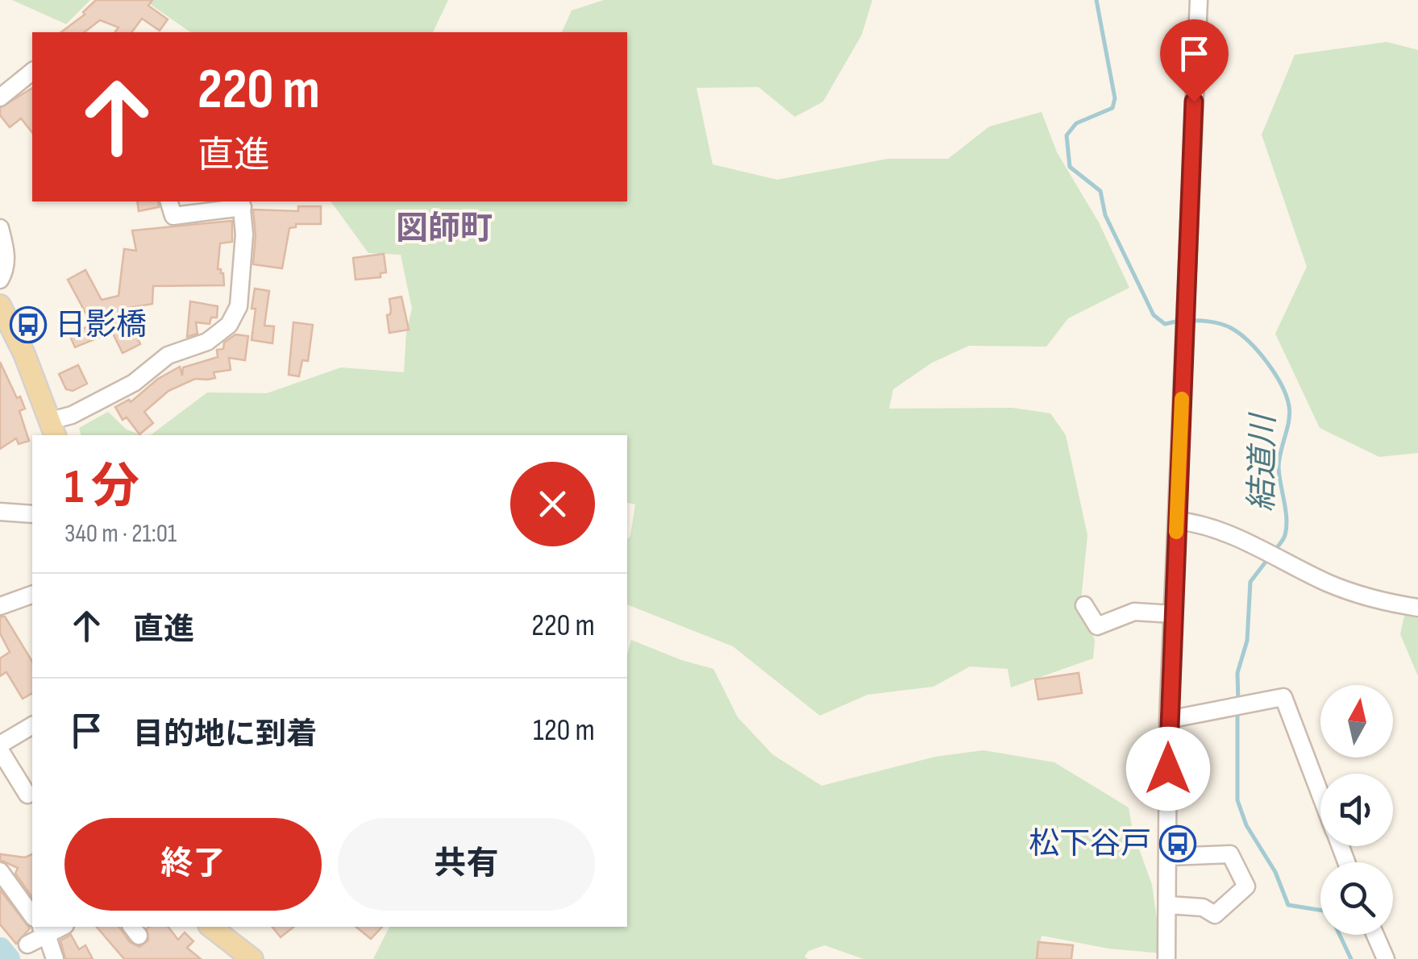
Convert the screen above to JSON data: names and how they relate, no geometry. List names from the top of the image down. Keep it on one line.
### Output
{"districts":["図師町"],"water":["結道川"],"places":{"bus stop":["日影橋","松下谷戸"]},"north":"top","page":{"turn":["220 m","直進"],"heading":["1 分","340 m · 21:01"],"list":[{"name":"直進","value":"220 m"},{"name":"目的地に到着","value":"120 m"}],"buttons":["終了","共有"]}}
